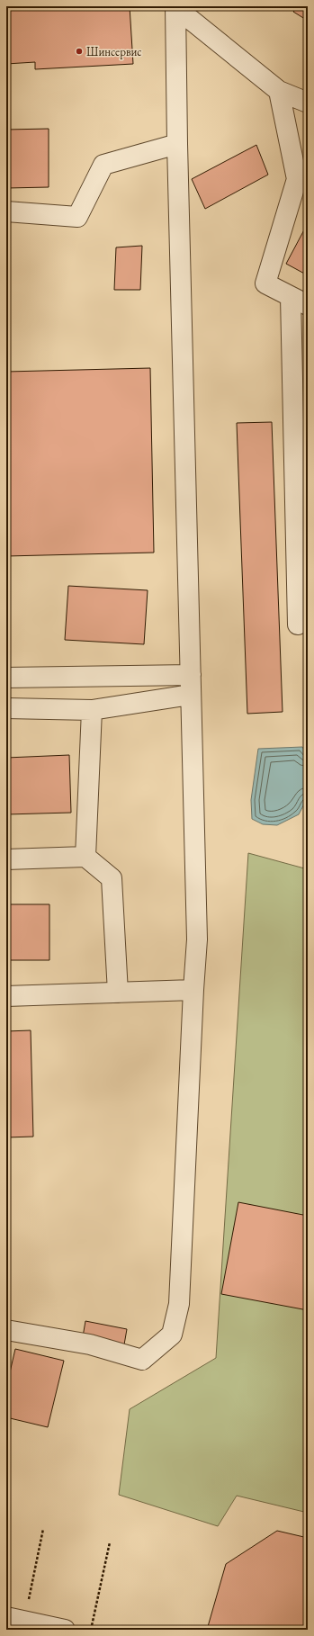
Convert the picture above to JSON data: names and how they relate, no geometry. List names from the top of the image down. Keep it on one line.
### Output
{"places":["Шинсервис"]}
